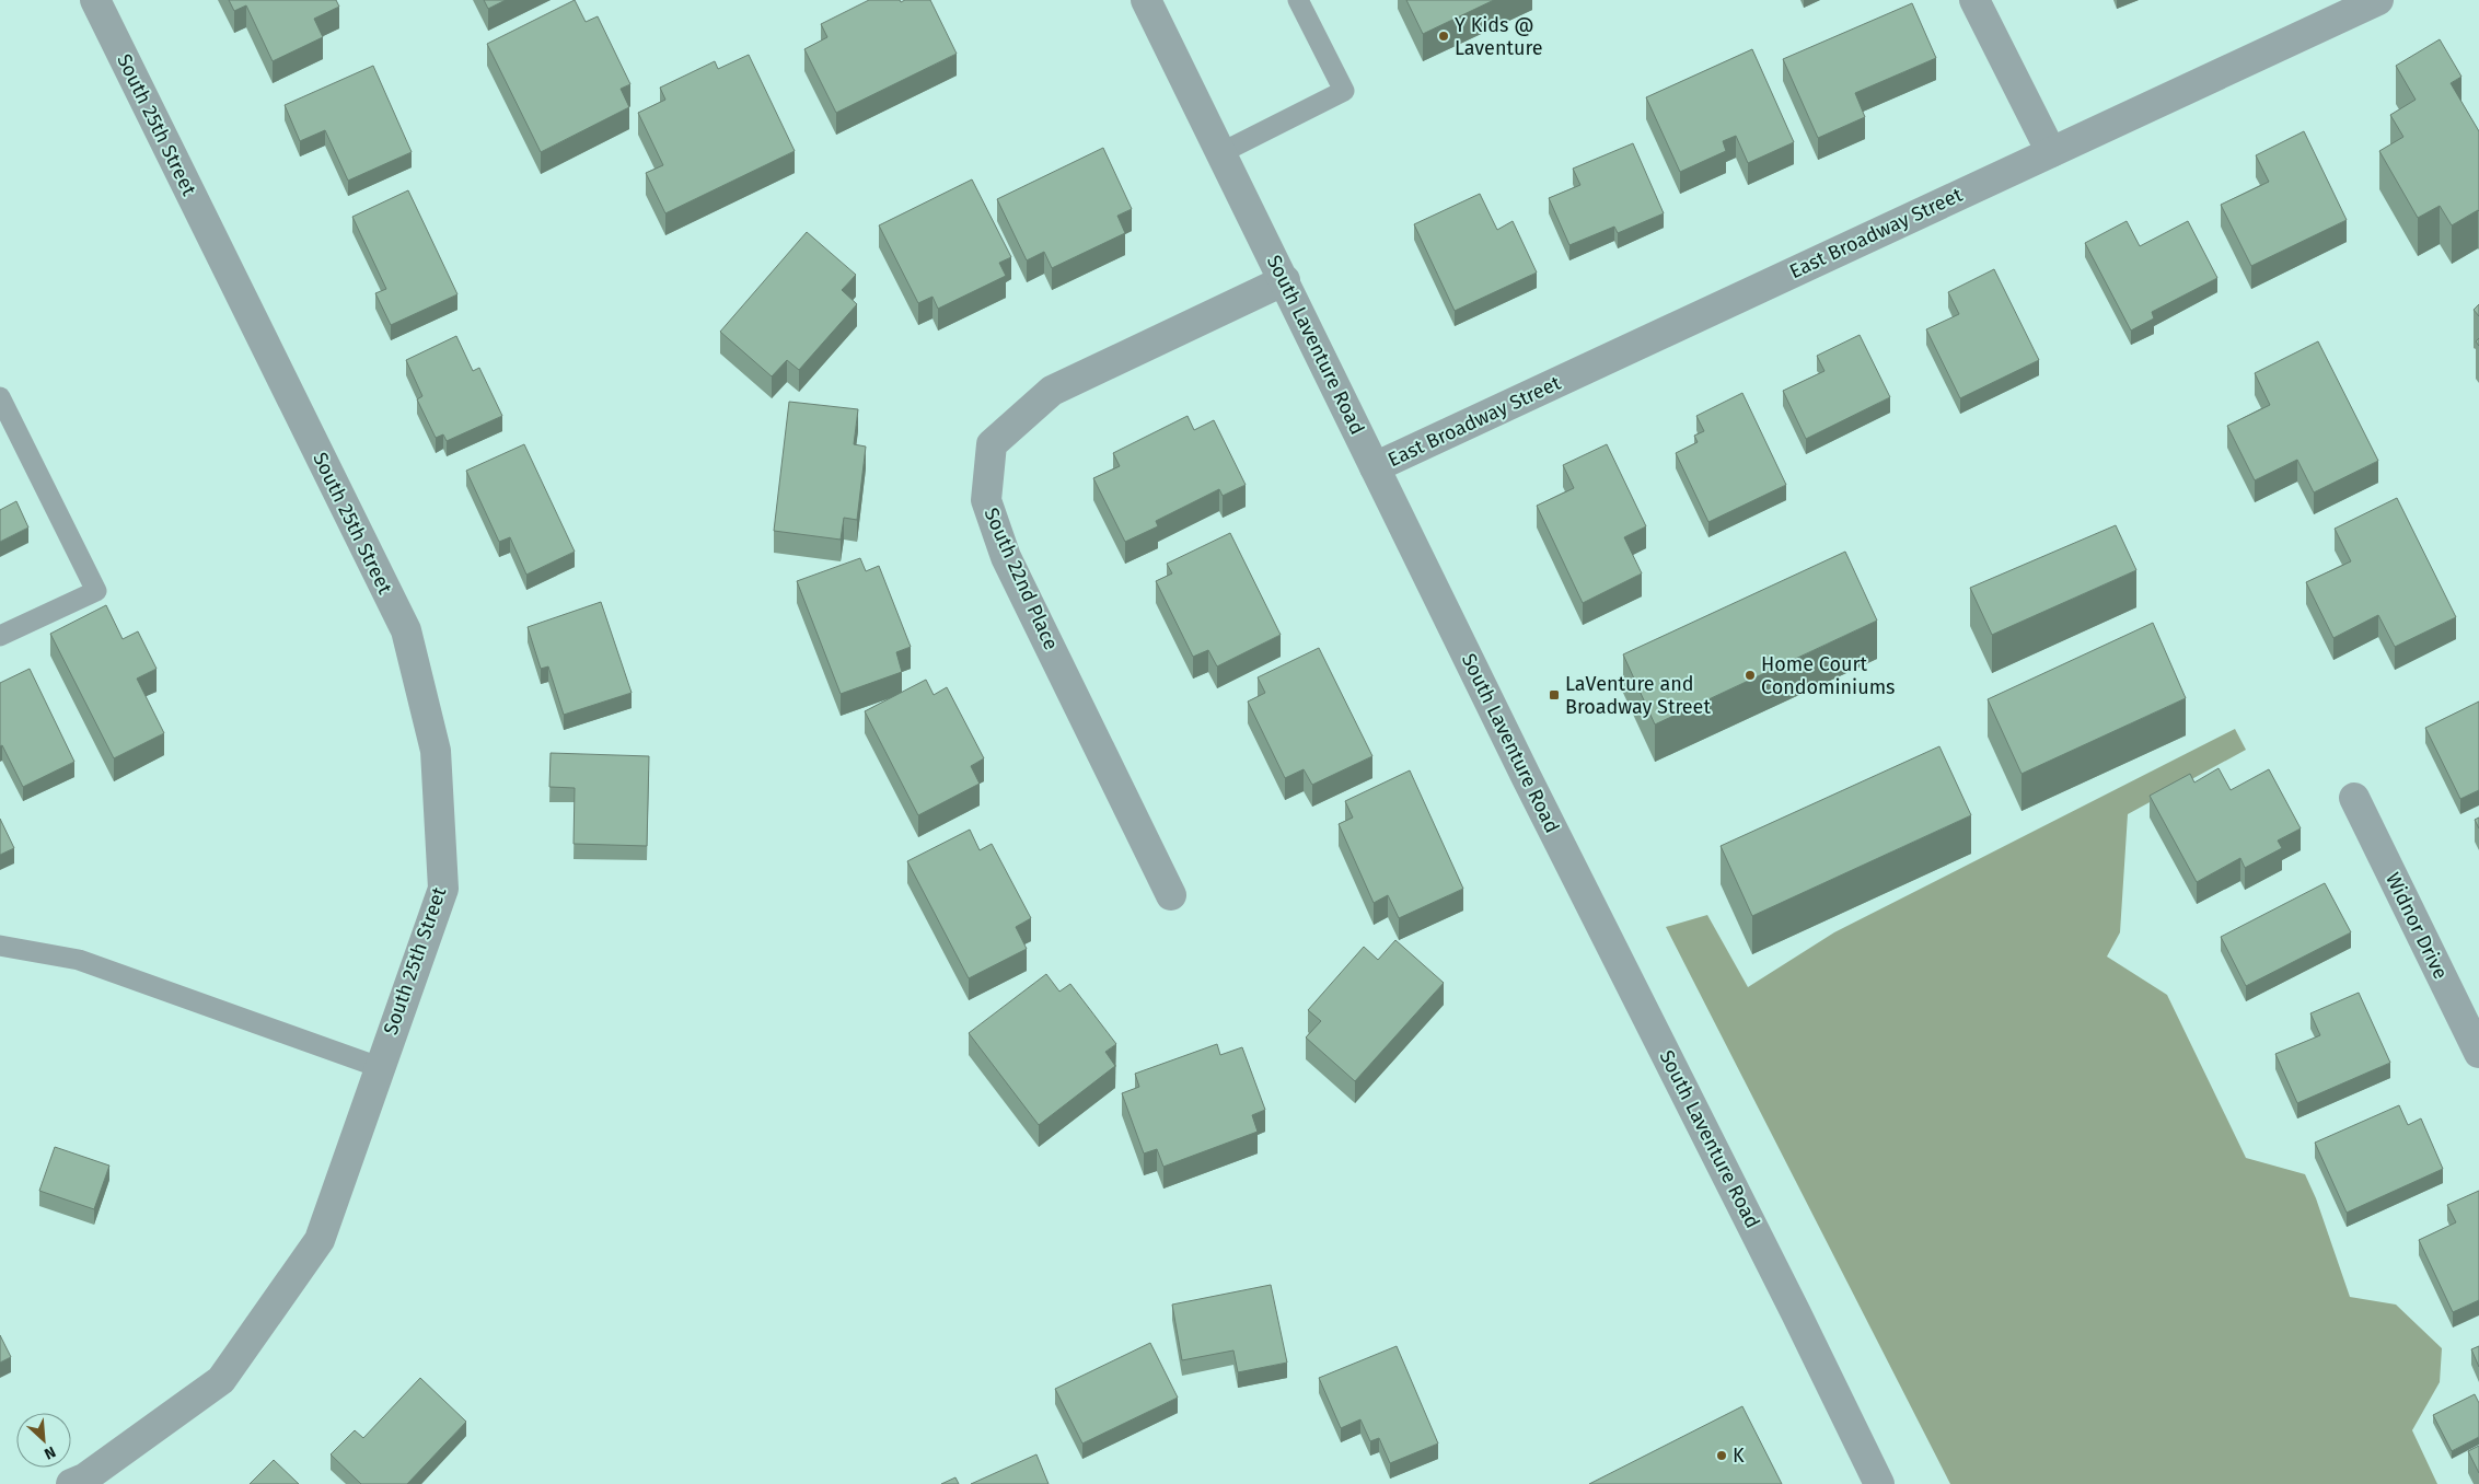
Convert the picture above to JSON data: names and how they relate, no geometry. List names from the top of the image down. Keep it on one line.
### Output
{"streets":{"street":["South 25th Street","East Broadway Street","South Laventure Road","South 22nd Place","Widnor Drive"]},"crossings":[["East Broadway Street","South Laventure Road"],["South Laventure Road","South 22nd Place"]],"places":{"other":["Y Kids @ Laventure","Home Court Condominiums","K"],"transit":["LaVenture and Broadway Street"]},"north":"bottom right"}
